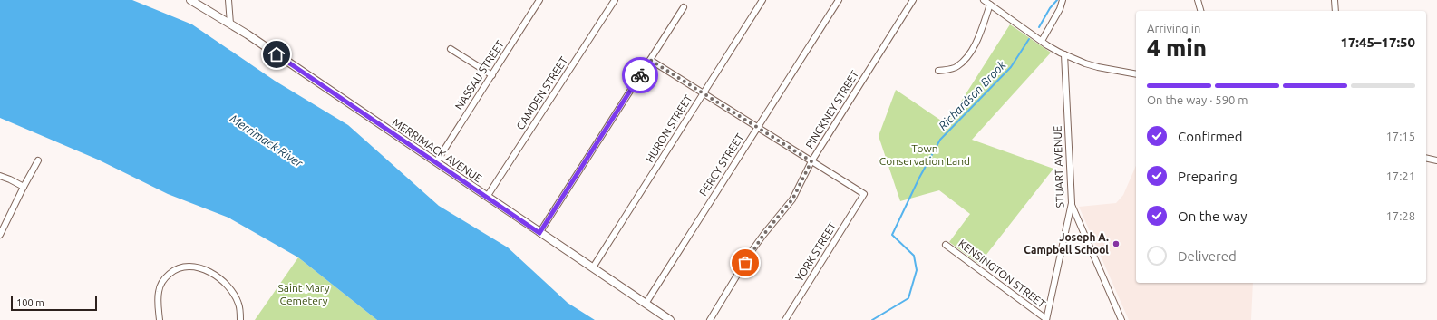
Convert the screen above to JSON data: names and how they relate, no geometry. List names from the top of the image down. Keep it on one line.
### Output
{"streets":{"main road":["MERRIMACK AVENUE"],"street":["NASSAU STREET","CAMDEN STREET","PINCKNEY STREET","HURON STREET","PERCY STREET","STUART AVENUE","YORK STREET","KENSINGTON STREET"]},"crossings":[["NASSAU STREET","MERRIMACK AVENUE"],["CAMDEN STREET","MERRIMACK AVENUE"],["PINCKNEY STREET","YORK STREET"],["HURON STREET","MERRIMACK AVENUE"],["MERRIMACK AVENUE","PERCY STREET"],["STUART AVENUE","KENSINGTON STREET"]],"water":["Richardson Brook","Merrimack River"],"parks":["Town Conservation Land","Saint Mary Cemetery"],"places":["Joseph A. Campbell School"],"scale_bar":"100 m","page":{"heading":["4 min","Arriving in","17:45–17:50"],"bar":"On the way · 590 m","list":[["Confirmed","17:15"],["Preparing","17:21"],["On the way","17:28"],"Delivered"],"scale":"100 m"}}
